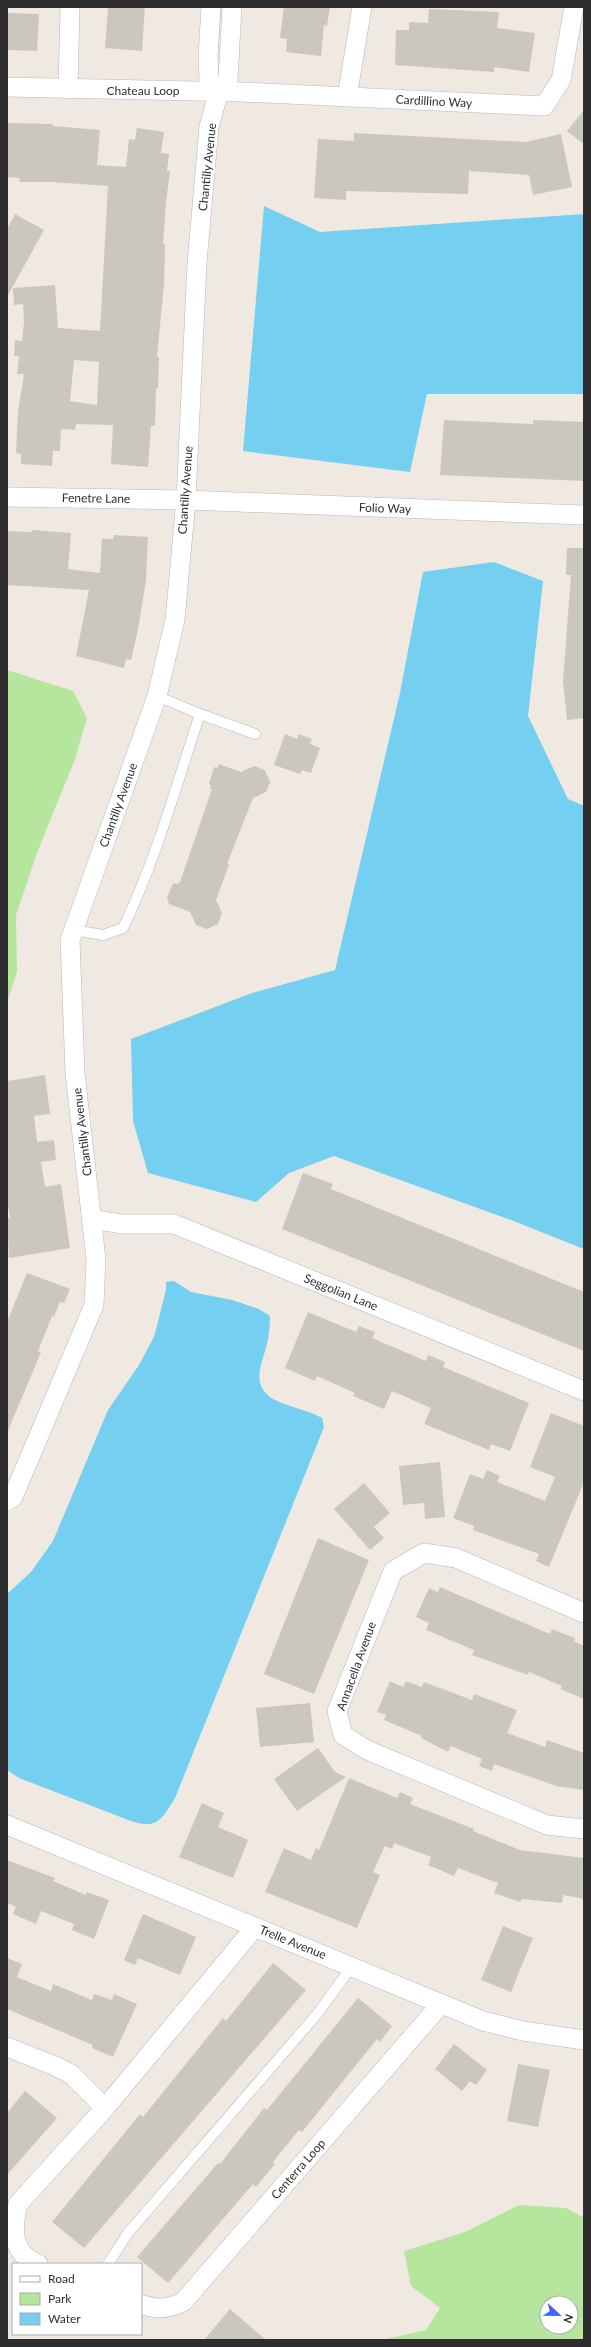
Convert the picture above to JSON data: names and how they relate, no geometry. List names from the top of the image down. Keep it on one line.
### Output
{"streets":{"street":["Chateau Loop","Cardillino Way","Chantilly Avenue","Fenetre Lane","Folio Way","Seggolian Lane","Annacella Avenue","Trelle Avenue","Centerra Loop"]},"crossings":[["Chateau Loop","Cardillino Way"],["Chateau Loop","Chantilly Avenue"],["Cardillino Way","Chantilly Avenue"],["Chantilly Avenue","Fenetre Lane"],["Chantilly Avenue","Folio Way"],["Chantilly Avenue","Seggolian Lane"],["Fenetre Lane","Folio Way"],["Trelle Avenue","Centerra Loop"]],"legend":["Road","Park","Water"],"north":"right"}
